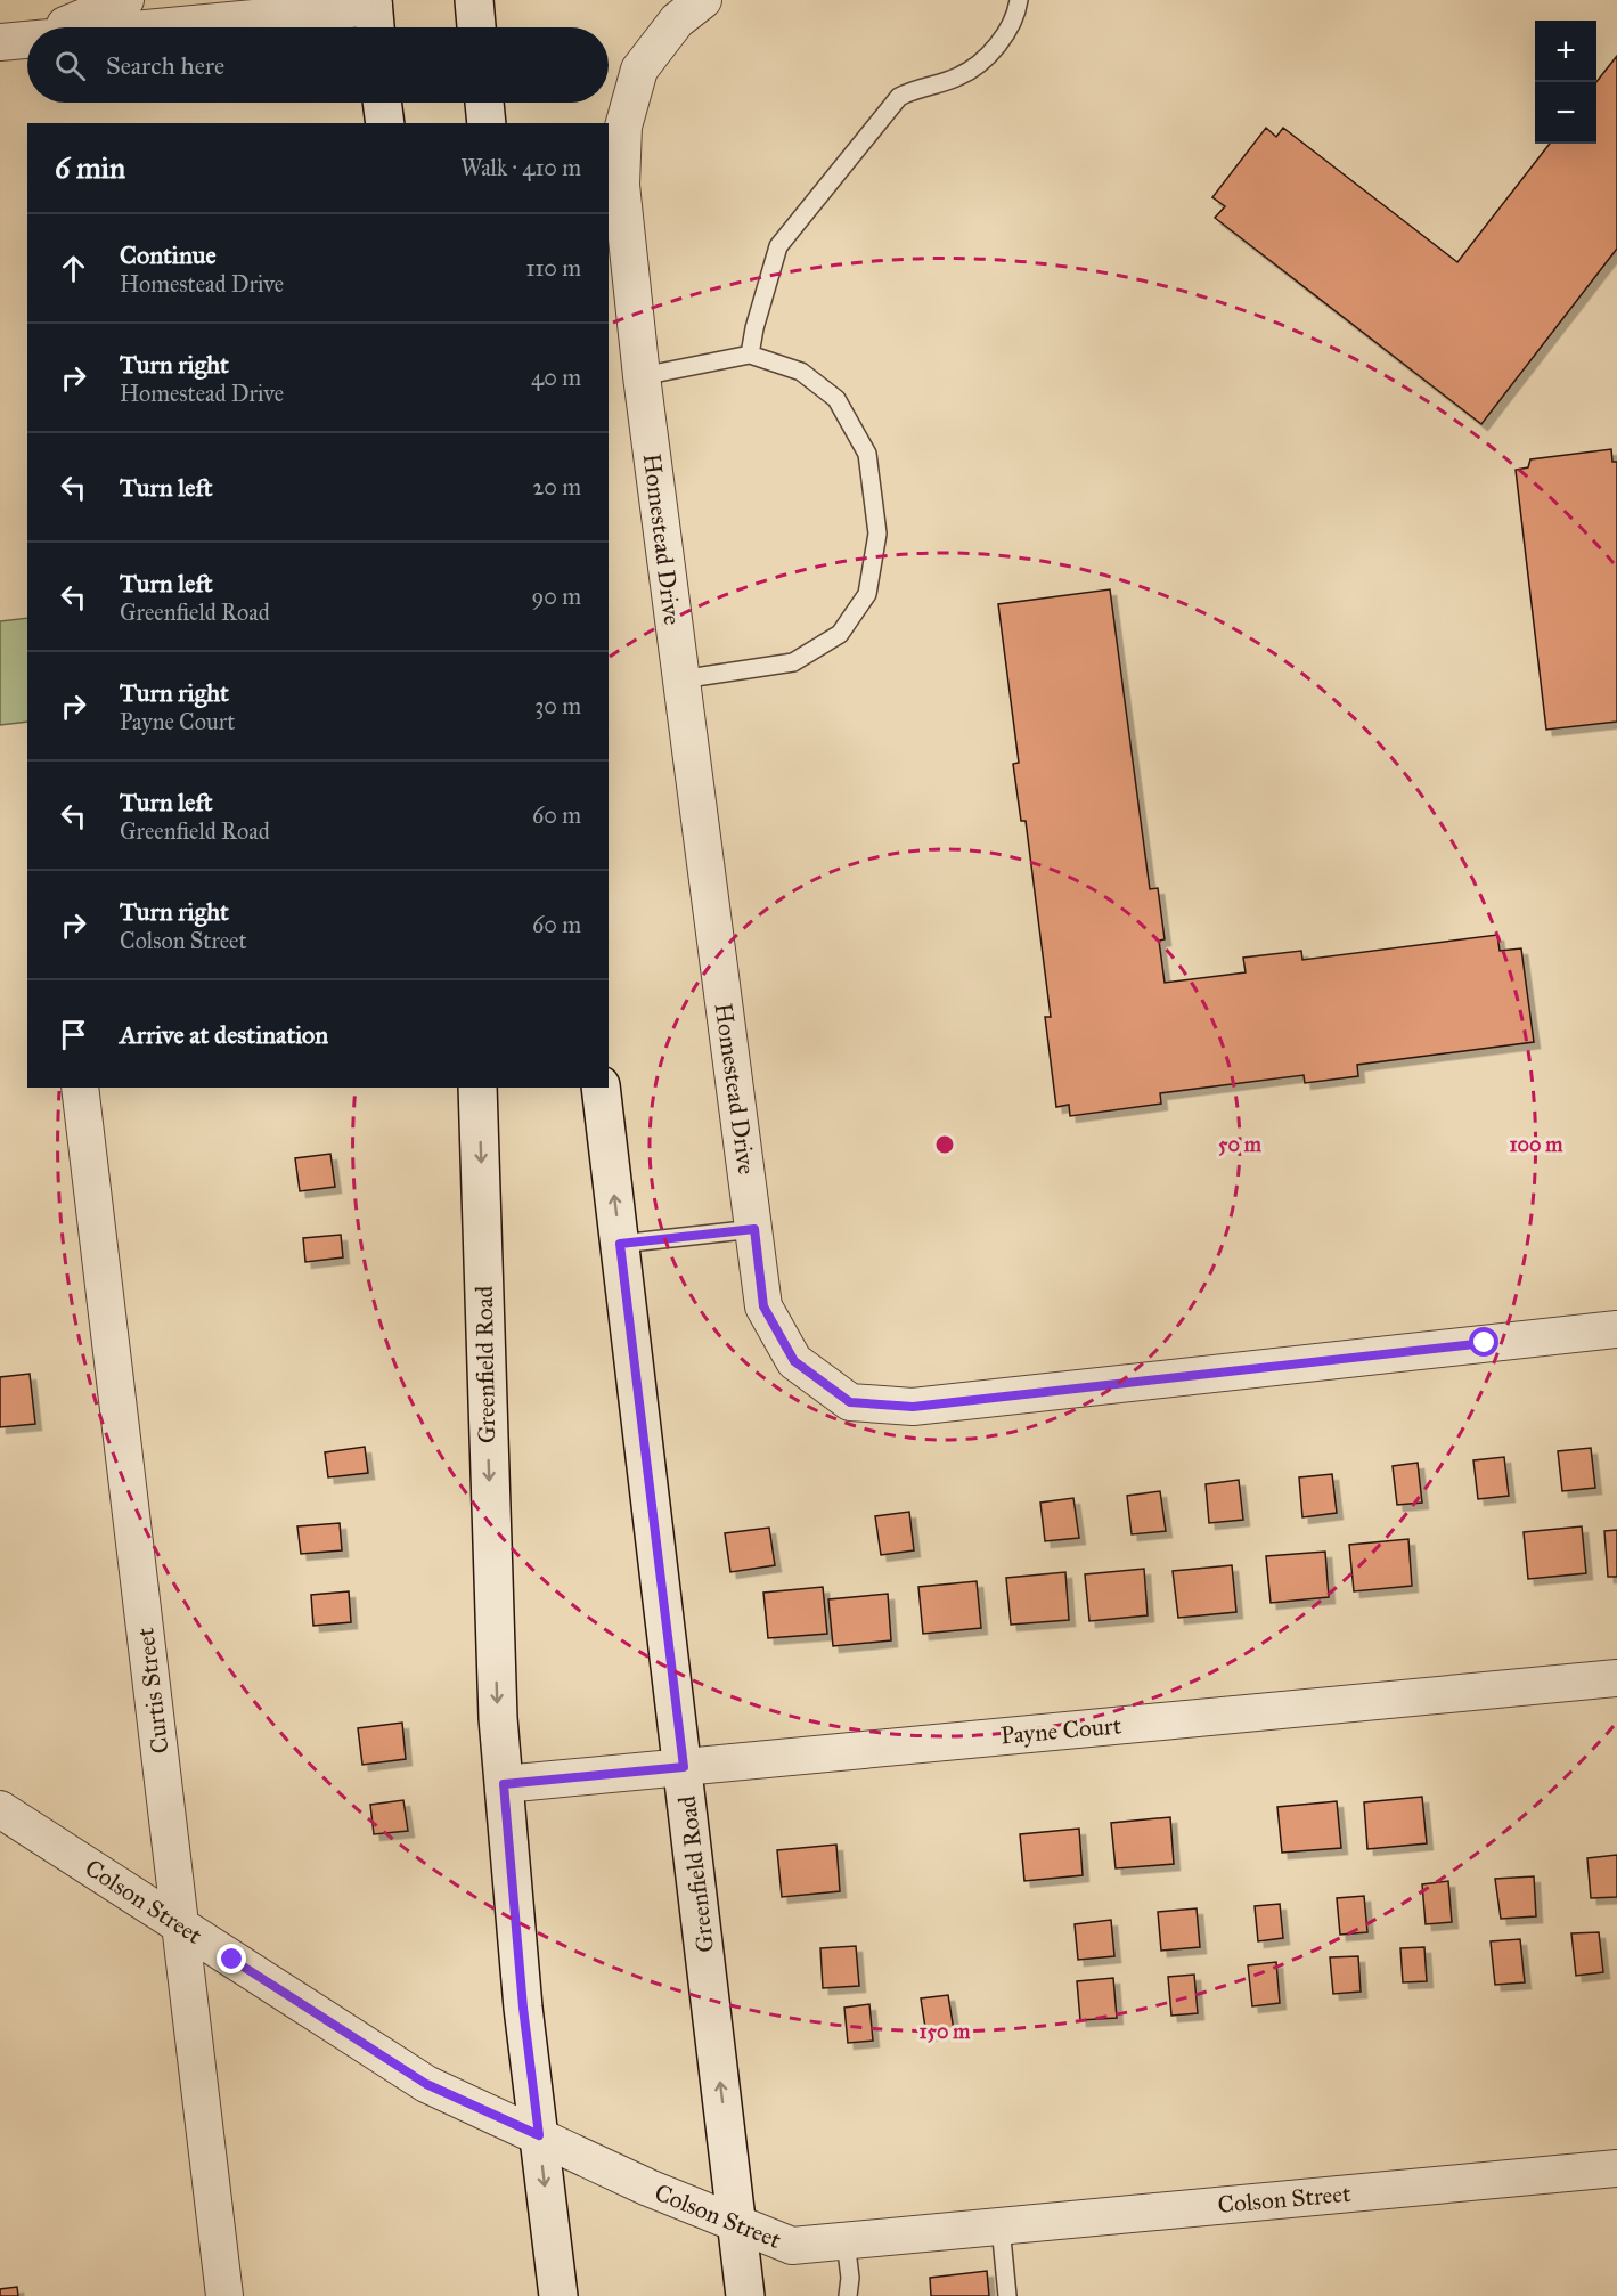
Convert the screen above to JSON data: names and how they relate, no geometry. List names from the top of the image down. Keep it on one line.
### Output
{"streets":{"main road":["Greenfield Road"],"street":["Homestead Drive","Curtis Street","Payne Court","Colson Street"]},"crossings":[["Greenfield Road","Payne Court"],["Greenfield Road","Colson Street"],["Curtis Street","Colson Street"]],"page":{"map_buttons":["+","−"],"search":"Search here","heading":["6 min","Walk · 410 m"],"list":[["Continue","Homestead Drive","110 m"],["Turn right","Homestead Drive","40 m"],["Turn left","20 m"],["Turn left","Greenfield Road","90 m"],["Turn right","Payne Court","30 m"],["Turn left","Greenfield Road","60 m"],["Turn right","Colson Street","60 m"],"Arrive at destination"]},"rings":["50 m","100 m","150 m"]}
